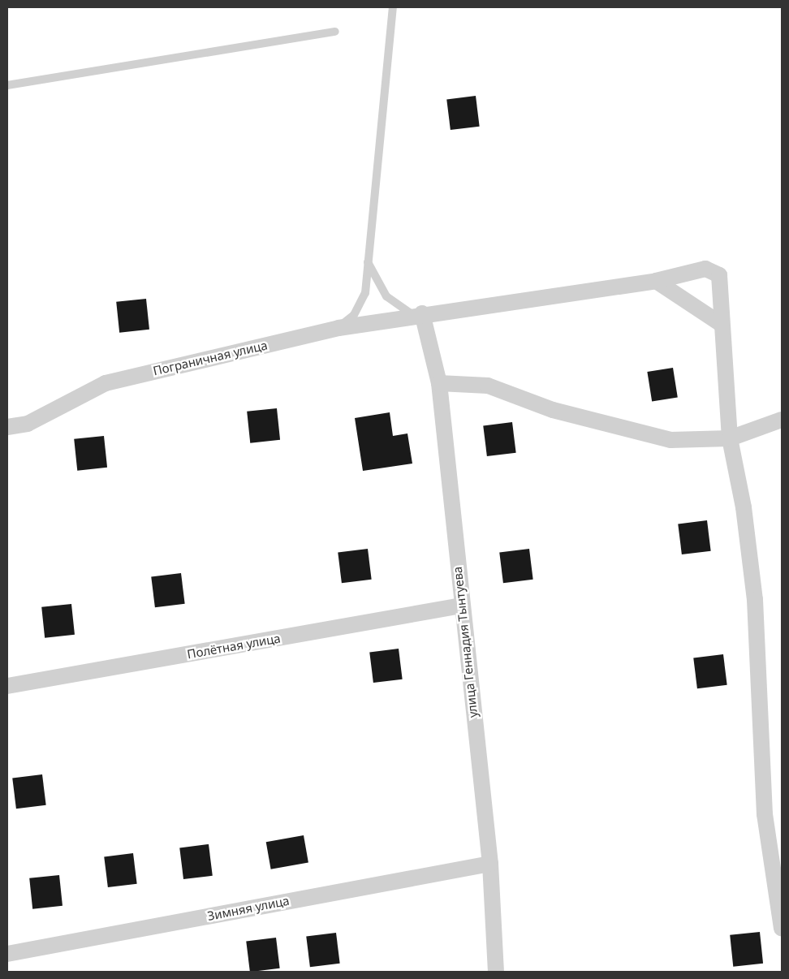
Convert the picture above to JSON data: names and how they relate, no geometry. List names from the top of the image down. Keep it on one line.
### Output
{"streets":{"street":["Пограничная улица","улица Геннадия Тынтуева","Полётная улица","Зимняя улица"]},"crossings":[["Пограничная улица","улица Геннадия Тынтуева"],["улица Геннадия Тынтуева","Полётная улица"],["улица Геннадия Тынтуева","Зимняя улица"]]}
